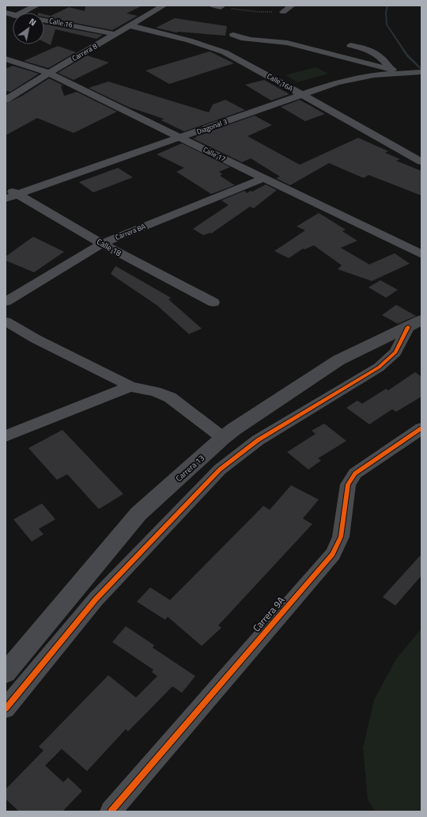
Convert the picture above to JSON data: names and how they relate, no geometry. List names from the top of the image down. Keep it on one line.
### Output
{"streets":{"street":["Calle 16","Carrera 8","Calle 16A","Diagonal 3","Calle 17","Carrera 8A","Calle 18","Carrera 13","Carrera 9A"]},"crossings":[["Calle 16","Carrera 8"],["Carrera 8","Calle 16A"],["Carrera 8","Calle 17"],["Calle 16A","Diagonal 3"],["Diagonal 3","Calle 17"],["Diagonal 3","Calle 18"],["Calle 17","Carrera 8A"],["Carrera 8A","Calle 18"]],"north":"top right"}
